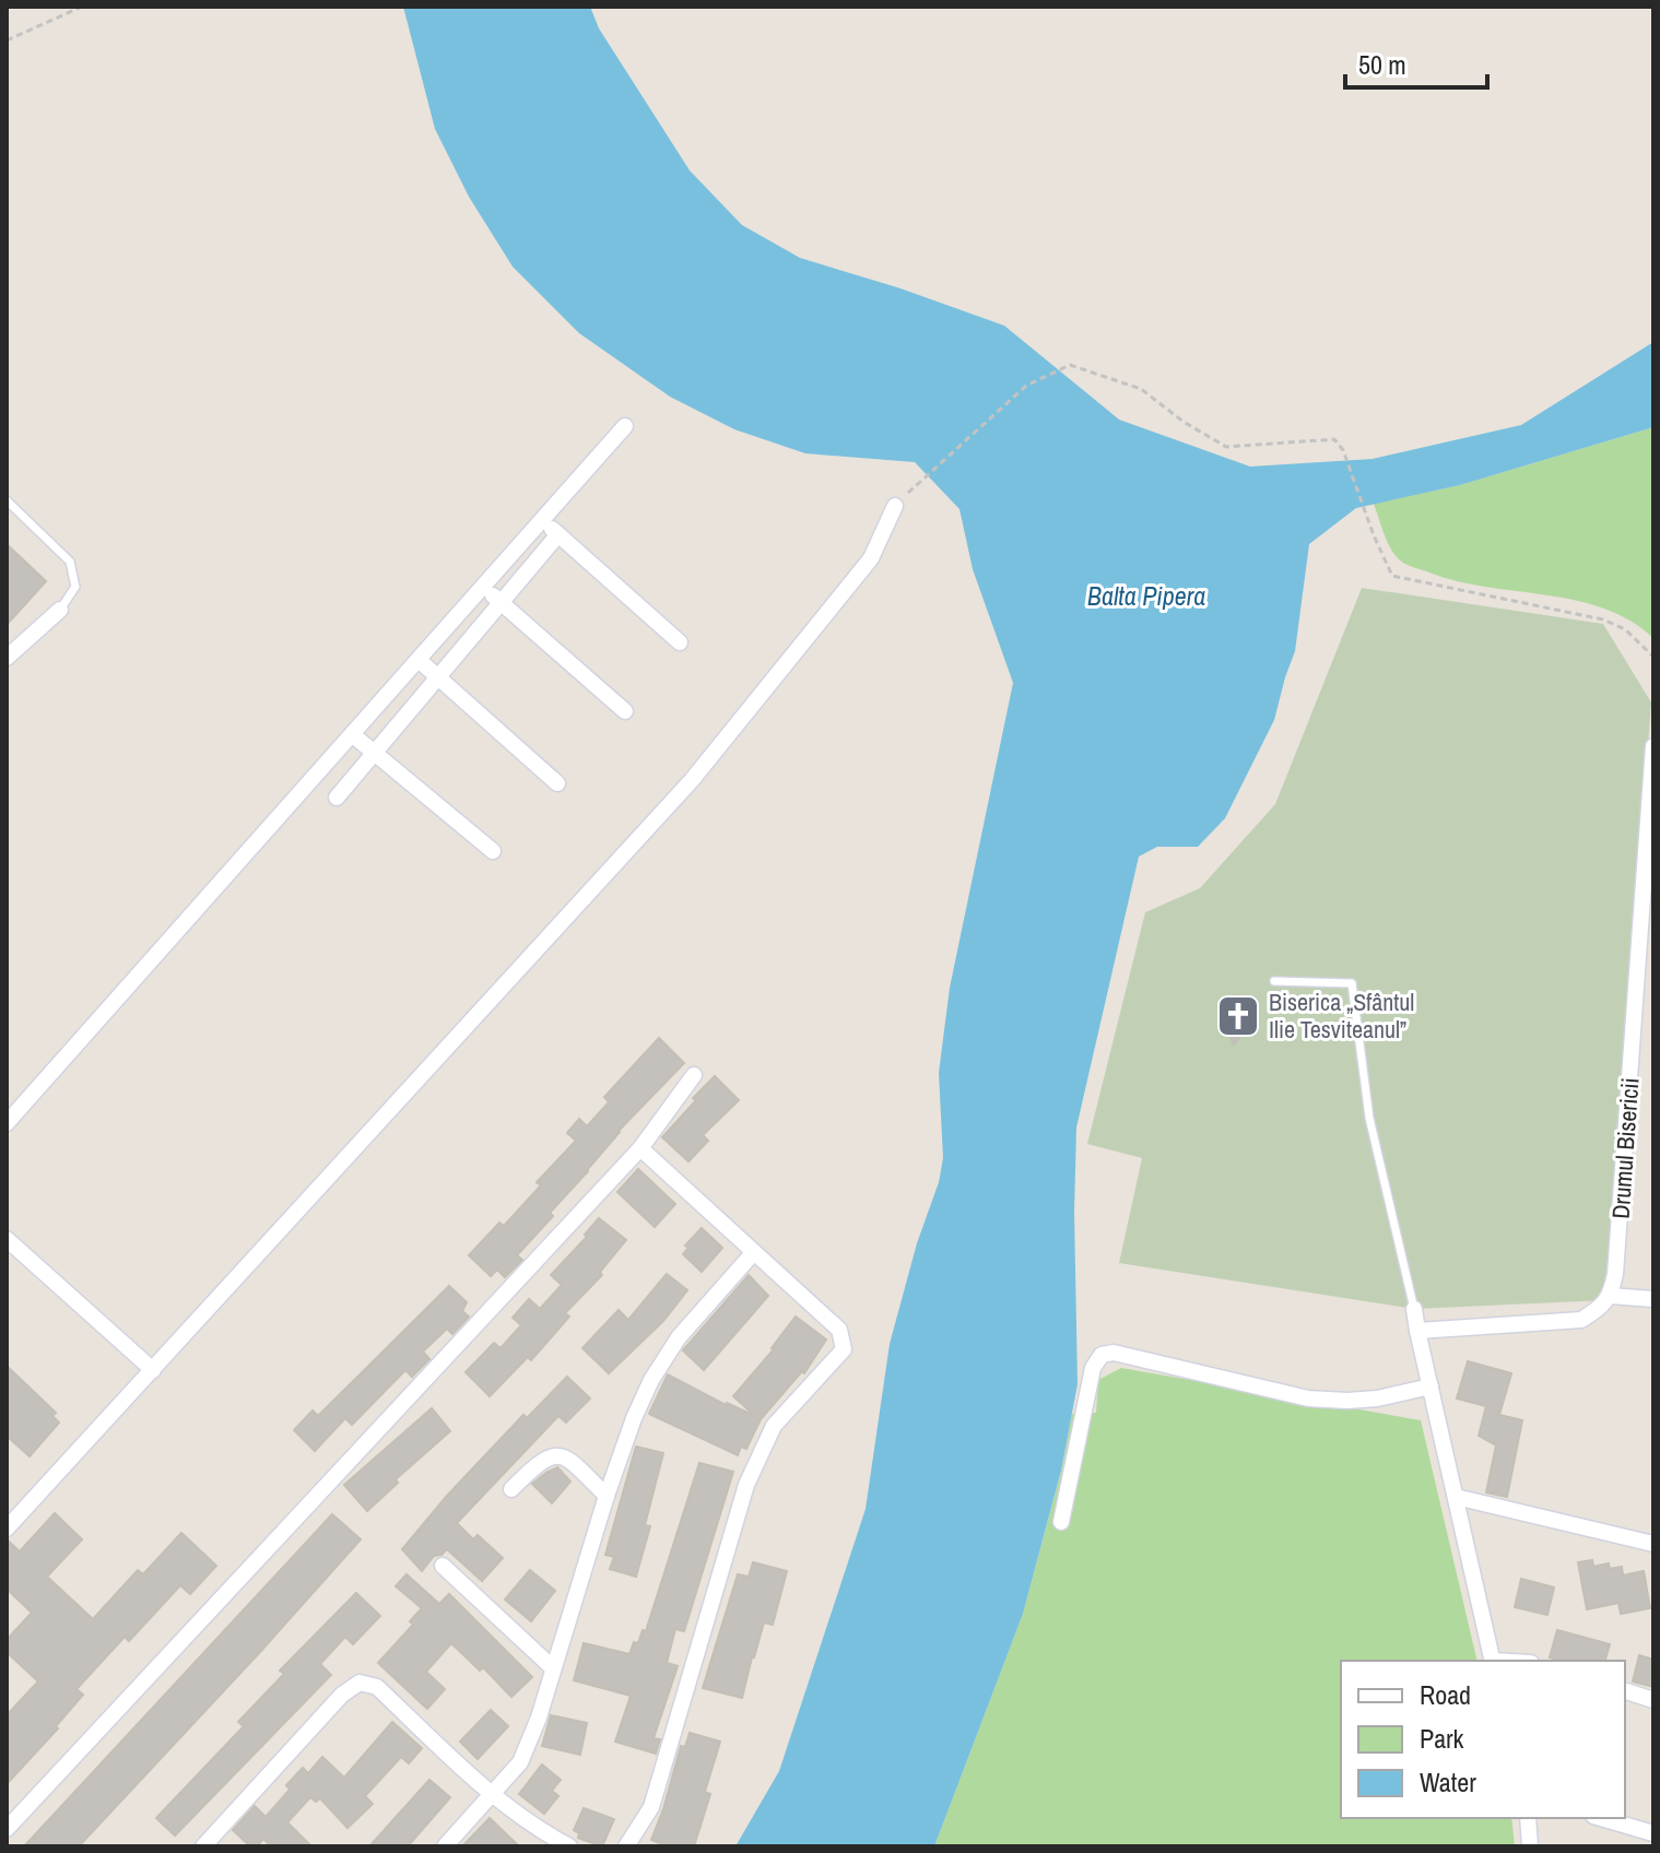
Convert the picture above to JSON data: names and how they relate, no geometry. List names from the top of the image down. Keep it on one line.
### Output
{"streets":{"street":["Drumul Bisericii"]},"water":["Balta Pipera"],"places":{"church":["Biserica „Sfântul Ilie Tesviteanul”"]},"legend":["Road","Park","Water"],"scale_bar":"50 m"}
